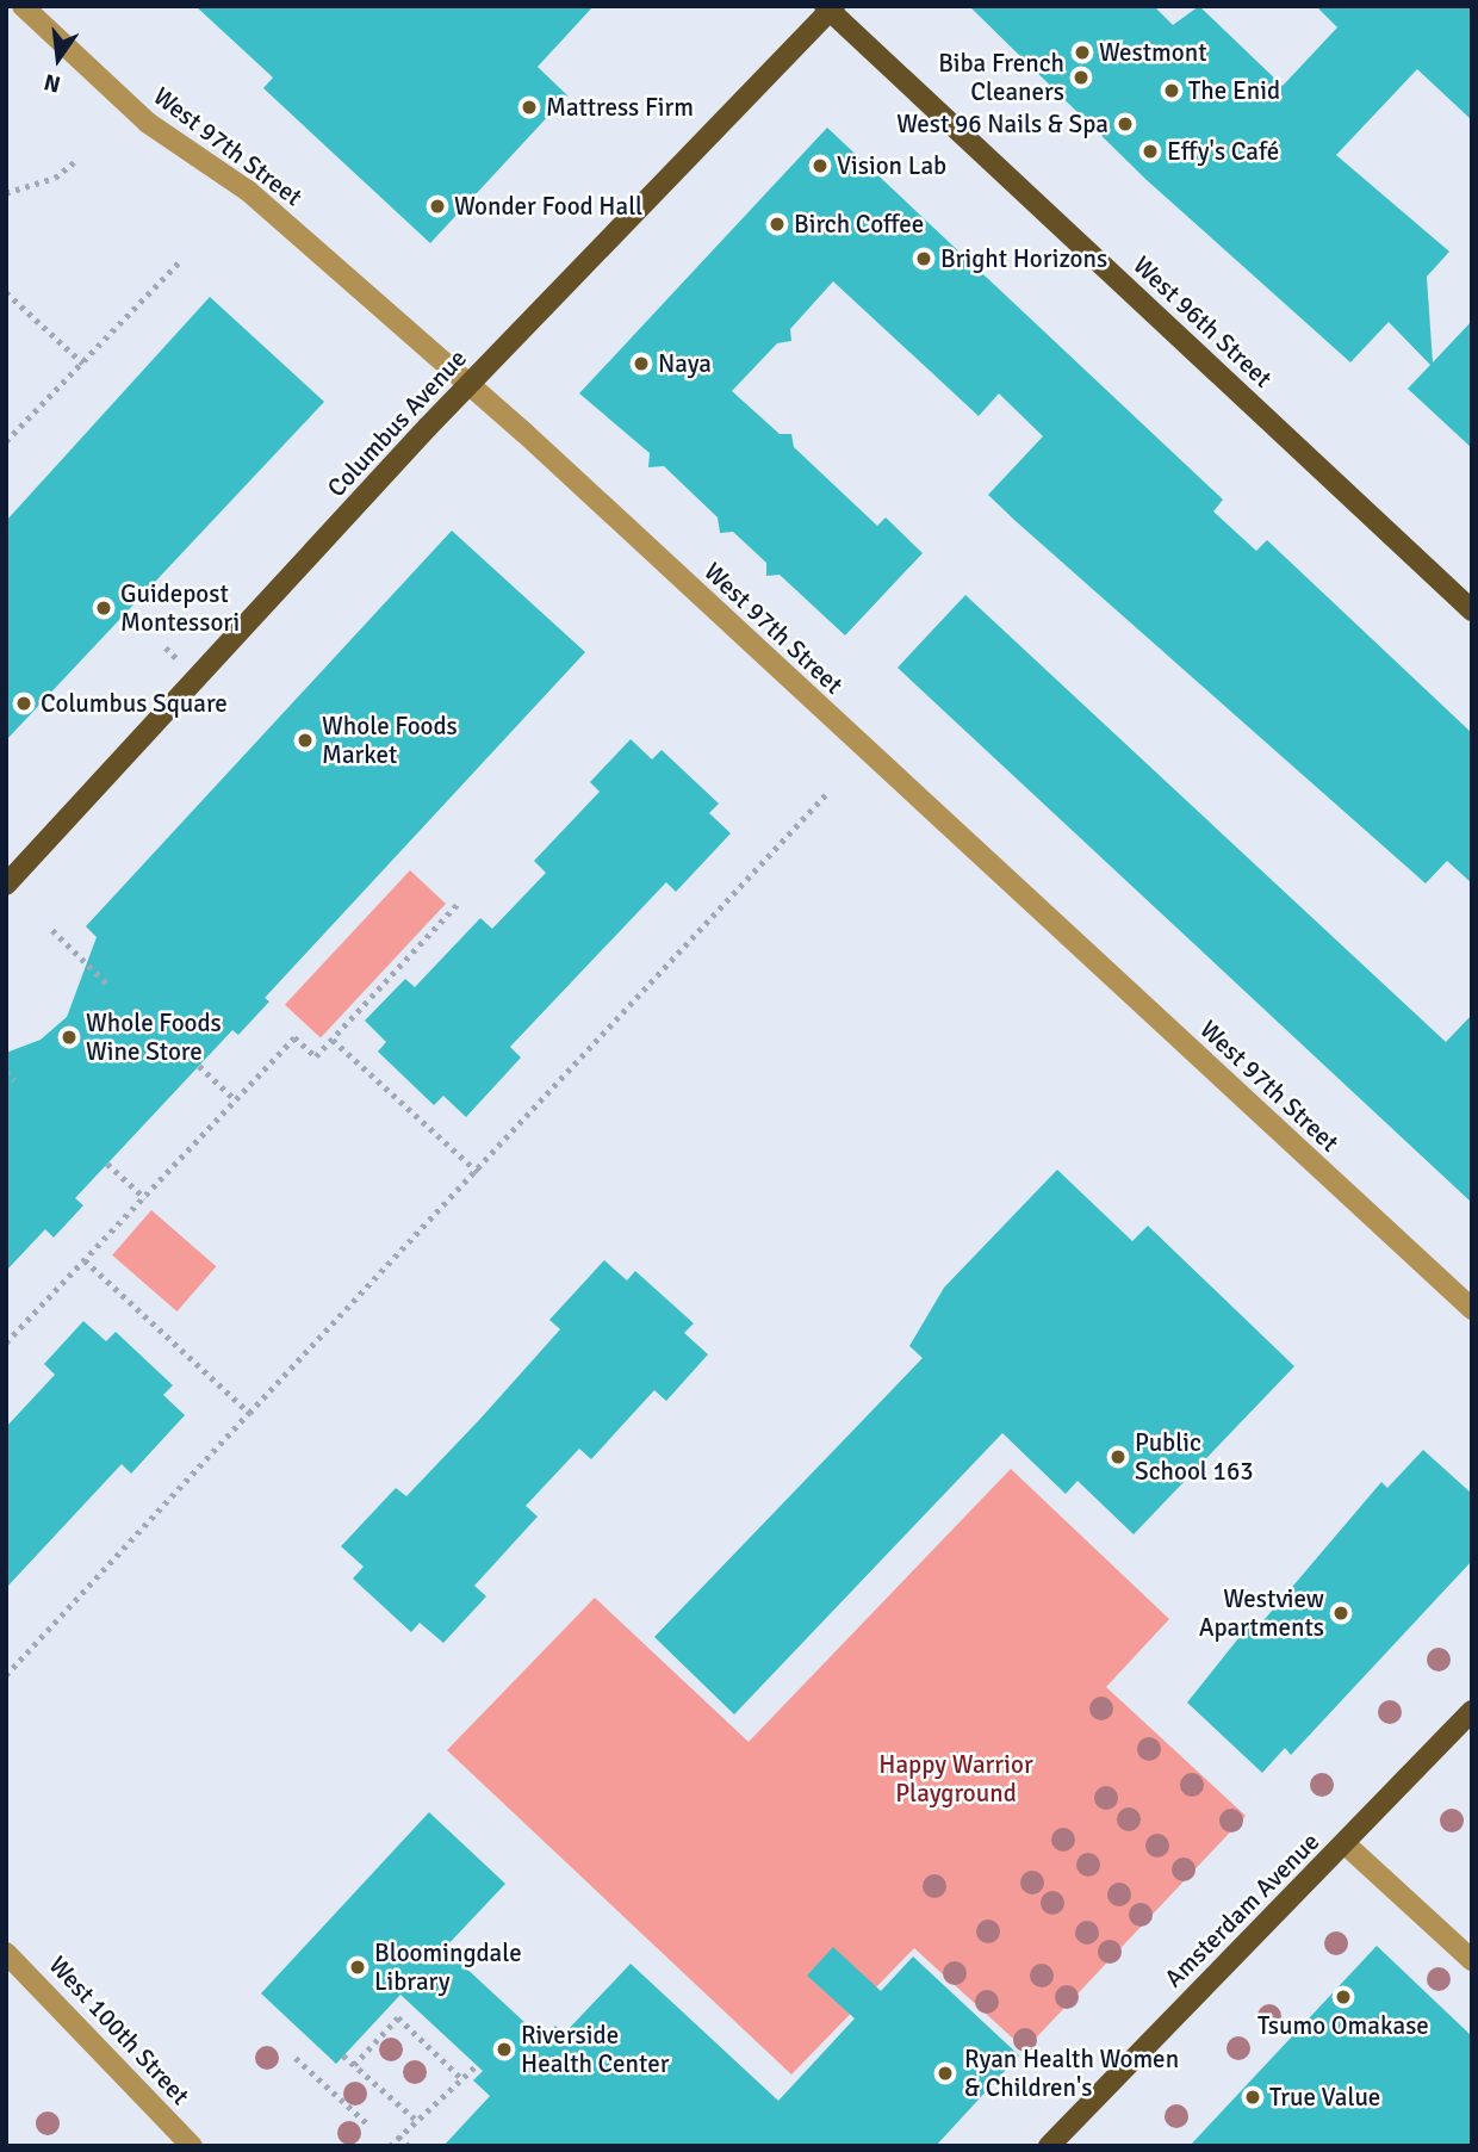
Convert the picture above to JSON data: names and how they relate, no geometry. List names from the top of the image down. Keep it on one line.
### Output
{"streets":{"main road":["West 96th Street","Columbus Avenue","Amsterdam Avenue"],"street":["West 97th Street","West 100th Street"]},"crossings":[["West 97th Street","Columbus Avenue"],["West 96th Street","Columbus Avenue"]],"parks":["Happy Warrior Playground"],"places":["Westmont","Biba French Cleaners","The Enid","Mattress Firm","West 96 Nails & Spa","Effy's Café","Vision Lab","Wonder Food Hall","Birch Coffee","Bright Horizons","Naya","Guidepost Montessori","Columbus Square","Whole Foods Market","Whole Foods Wine Store","Public School 163","Westview Apartments","Bloomingdale Library","Tsumo Omakase","Riverside Health Center","Ryan Health Women & Children's","True Value"],"north":"bottom"}
